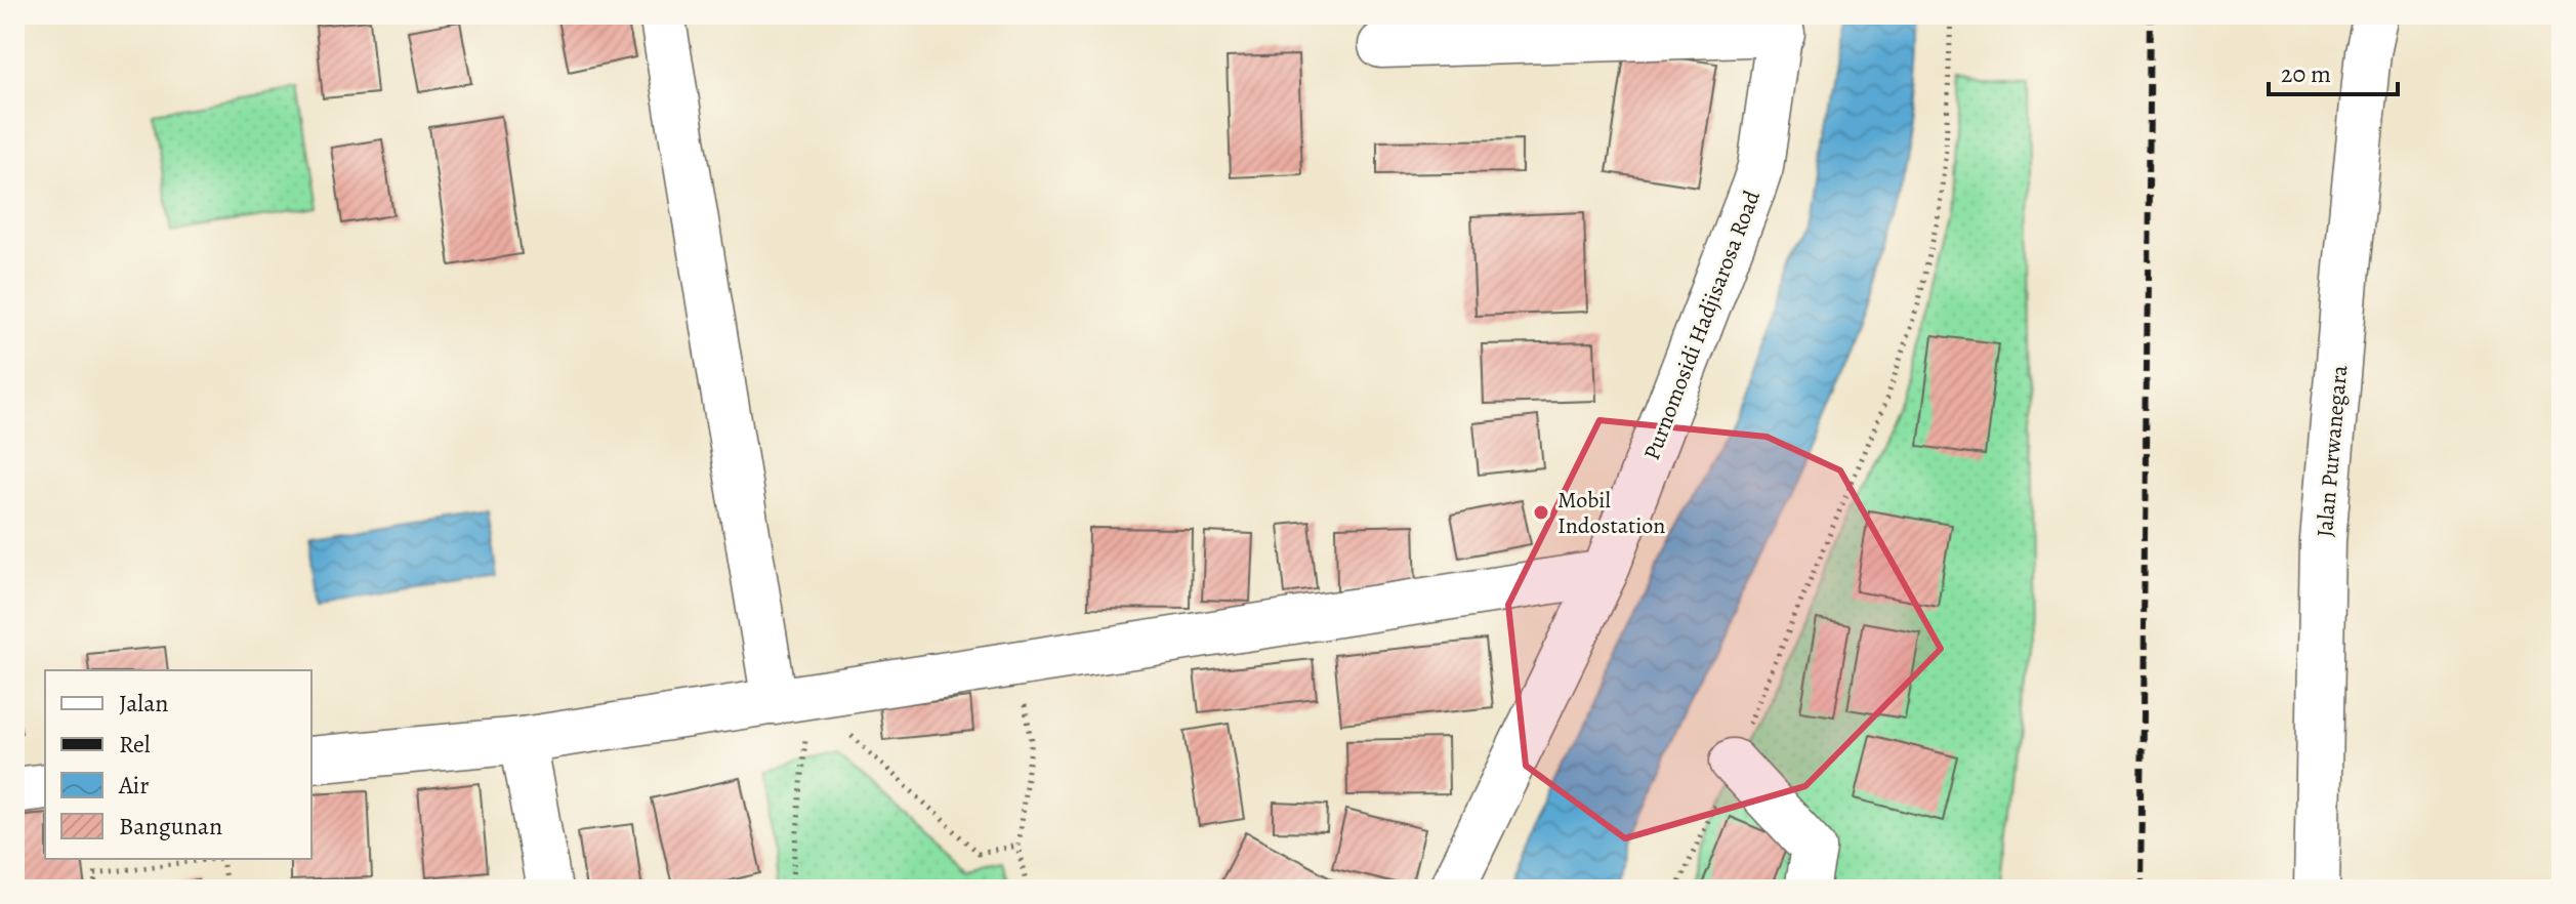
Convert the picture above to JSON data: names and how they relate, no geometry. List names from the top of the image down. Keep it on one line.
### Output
{"streets":{"street":["Purnomosidi Hadjisarosa Road","Jalan Purwanegara"]},"places":["Mobil Indostation"],"legend":["Jalan","Rel","Air","Bangunan"],"scale_bar":"20 m"}
